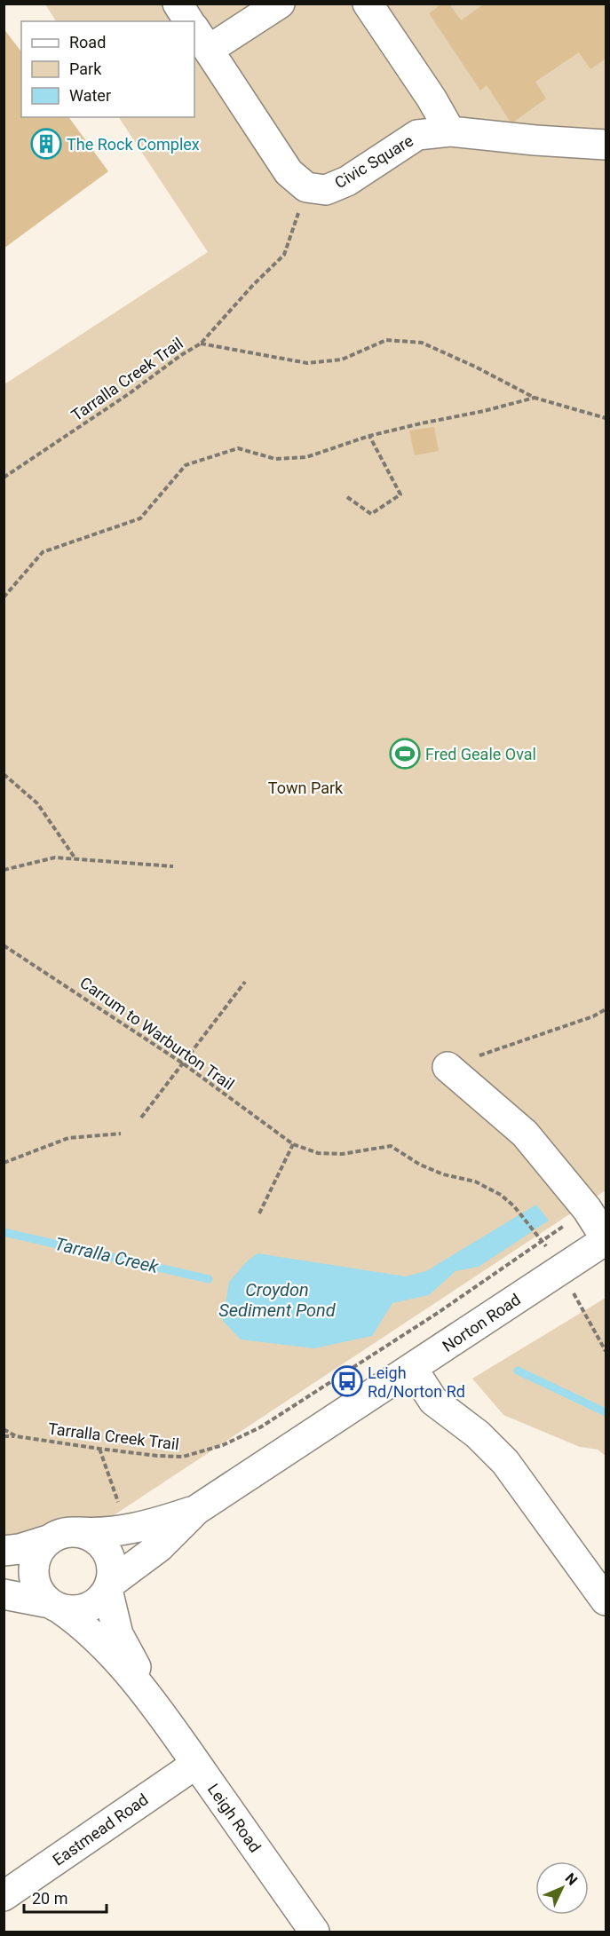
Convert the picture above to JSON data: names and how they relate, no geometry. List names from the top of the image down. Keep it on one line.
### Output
{"streets":{"street":["Civic Square","Norton Road","Leigh Road","Eastmead Road"],"path":["Tarralla Creek Trail","Carrum to Warburton Trail"]},"crossings":[["Tarralla Creek Trail","Carrum to Warburton Trail"],["Carrum to Warburton Trail","Norton Road"],["Norton Road","Leigh Road"],["Leigh Road","Eastmead Road"]],"water":["Tarralla Creek","Croydon Sediment Pond"],"parks":["Town Park"],"places":{"building":["The Rock Complex"],"sports":["Fred Geale Oval"],"bus stop":["Leigh Rd/Norton Rd"]},"legend":["Road","Park","Water"],"scale_bar":"20 m","north":"top right"}
